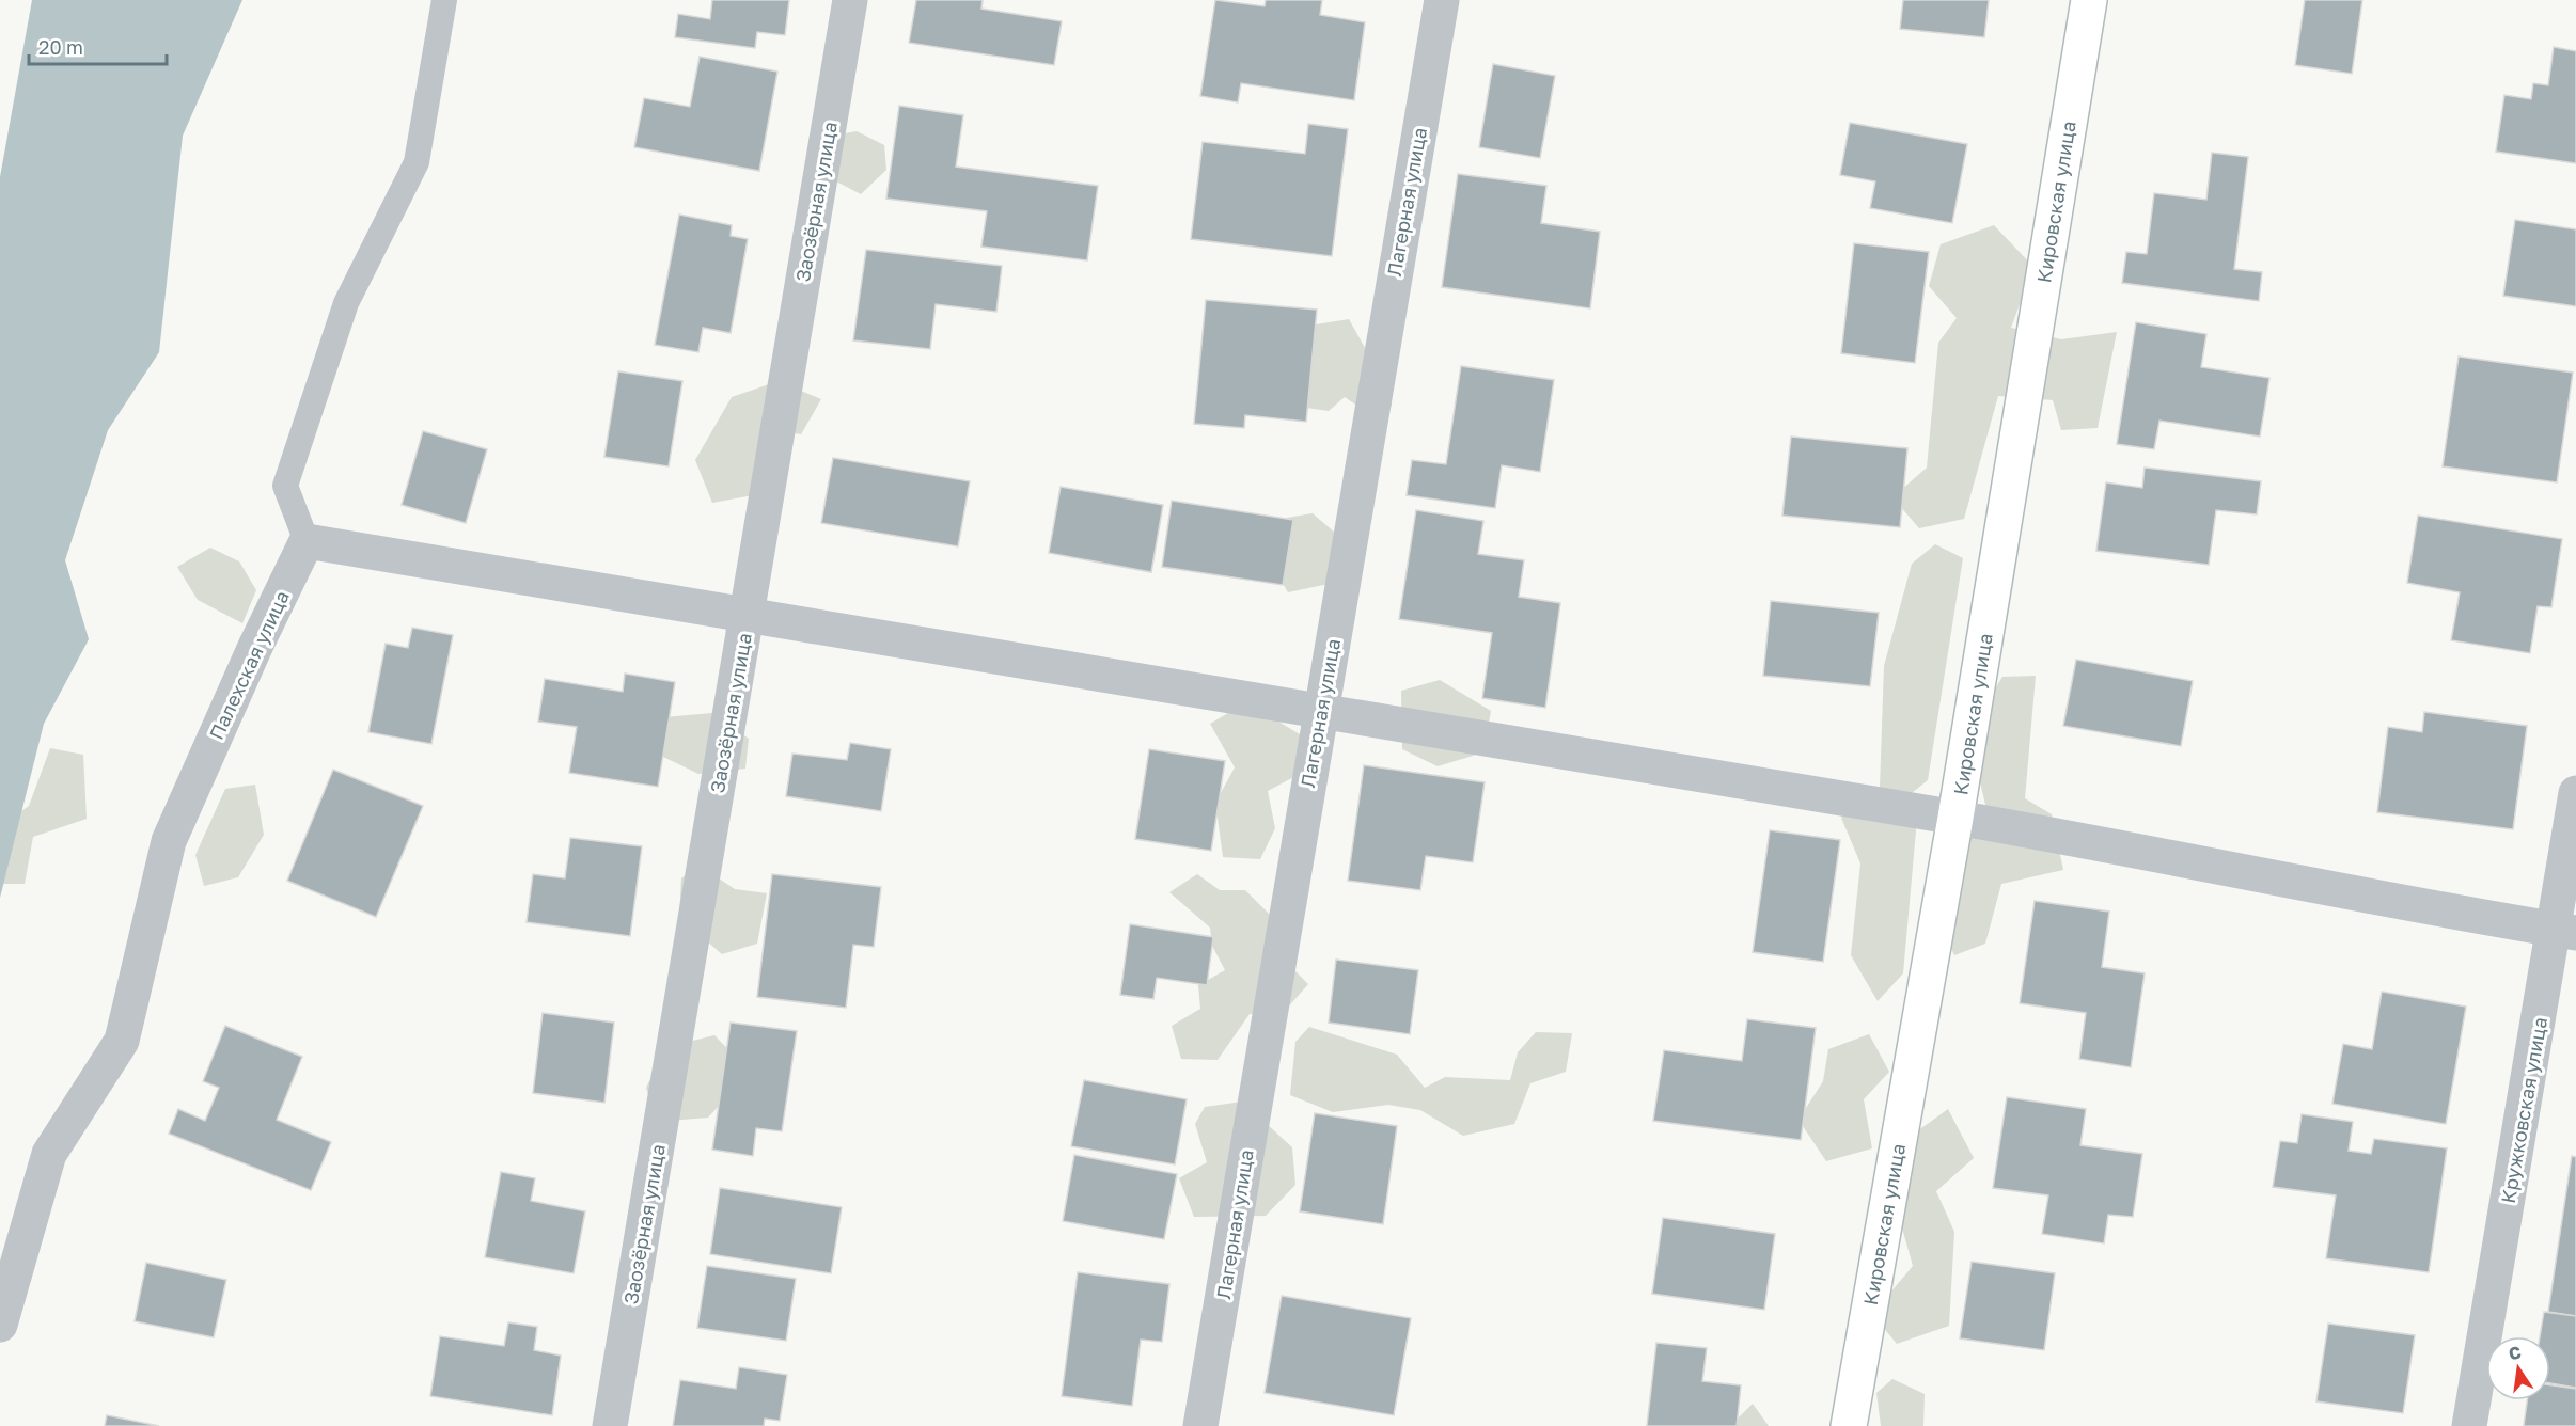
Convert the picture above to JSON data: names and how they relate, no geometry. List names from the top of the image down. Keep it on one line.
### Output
{"streets":{"street":["Заозёрная улица","Лагерная улица","Кировская улица","Палехская улица","Кружковская улица"]},"scale_bar":"20 m","north":"top"}
